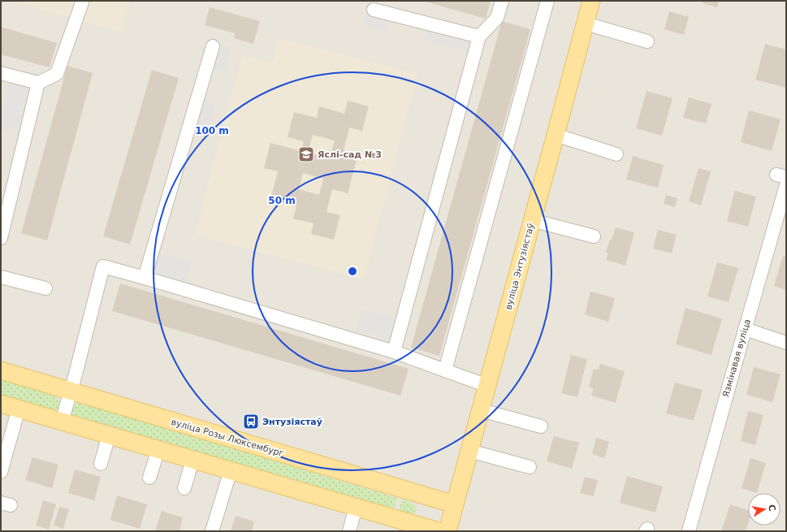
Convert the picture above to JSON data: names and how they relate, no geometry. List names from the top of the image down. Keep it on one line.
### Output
{"streets":{"main road":["вуліца Энтузіястаў","вуліца Розы Люксембург"],"street":["Язмінавая вуліца"]},"crossings":[["вуліца Энтузіястаў","вуліца Розы Люксембург"]],"places":{"school or university":["Яслі-сад №3"],"bus stop":["Энтузіястаў"]},"north":"right","rings":["100 m","50 m"]}
